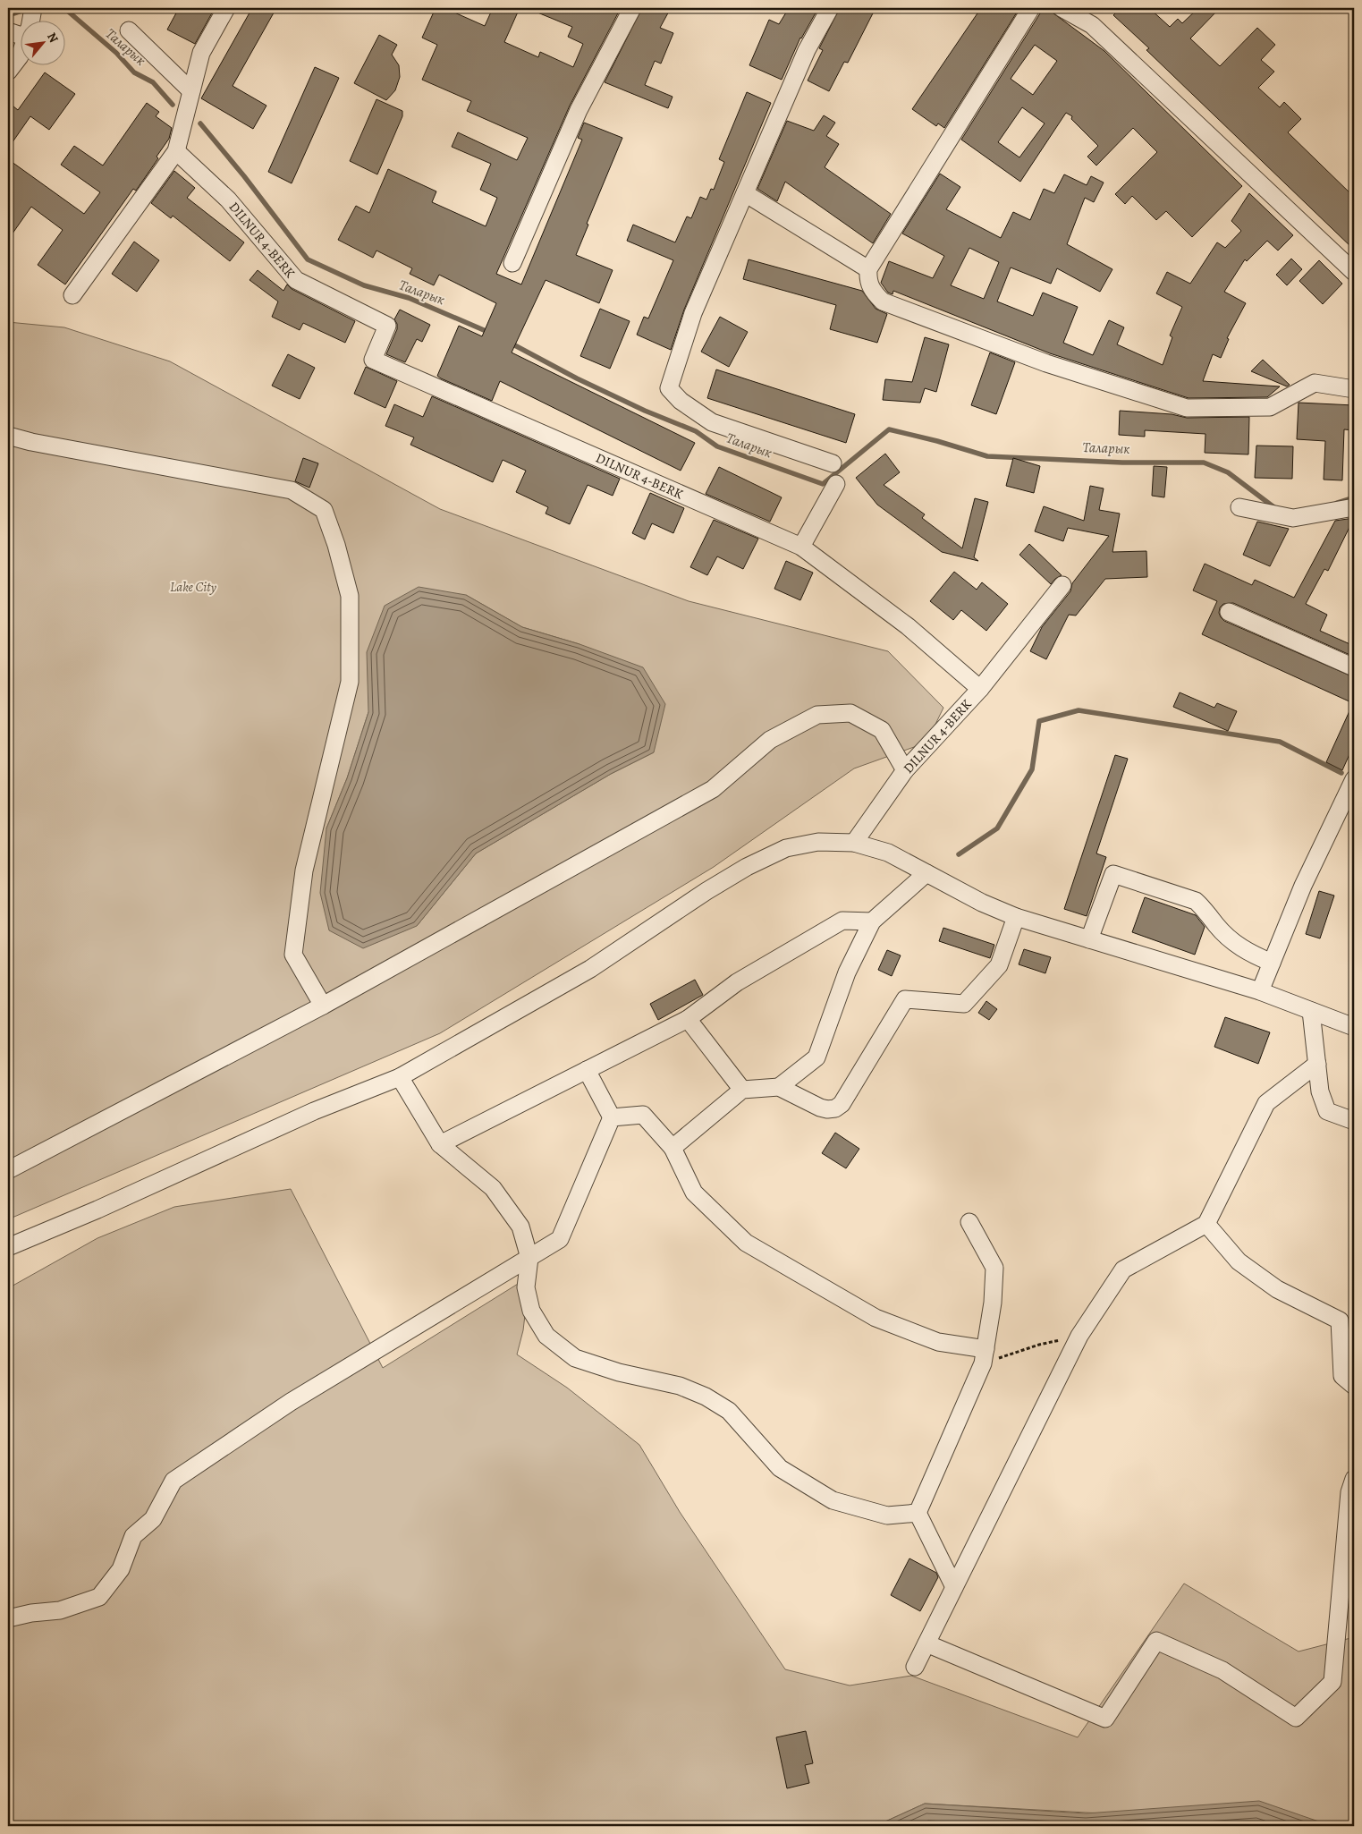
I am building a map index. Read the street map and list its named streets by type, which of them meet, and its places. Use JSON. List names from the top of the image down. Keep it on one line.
{"streets":{"street":["DILNUR 4-BERK"]},"water":["Таларык"],"parks":["Lake City"],"north":"top right"}
